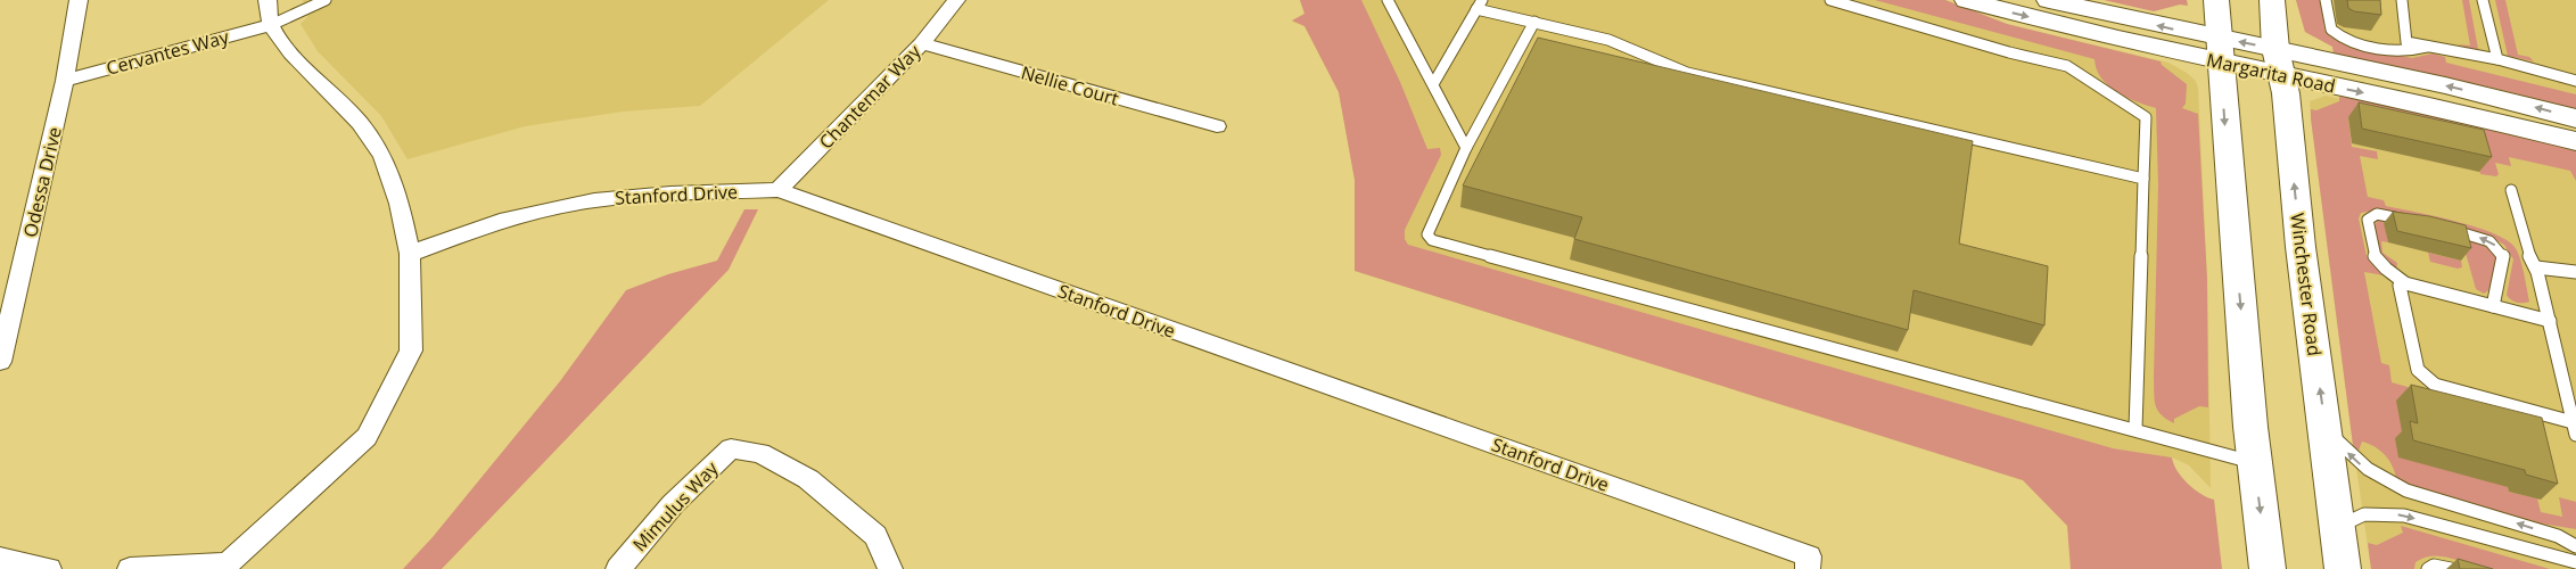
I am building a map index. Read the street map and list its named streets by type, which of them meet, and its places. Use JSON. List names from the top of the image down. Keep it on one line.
{"streets":{"main road":["Margarita Road","Winchester Road"],"street":["Cervantes Way","Nellie Court","Chantemar Way","Odessa Drive","Stanford Drive","Mimulus Way"]},"crossings":[["Cervantes Way","Odessa Drive"],["Margarita Road","Winchester Road"],["Nellie Court","Chantemar Way"],["Chantemar Way","Stanford Drive"]]}
